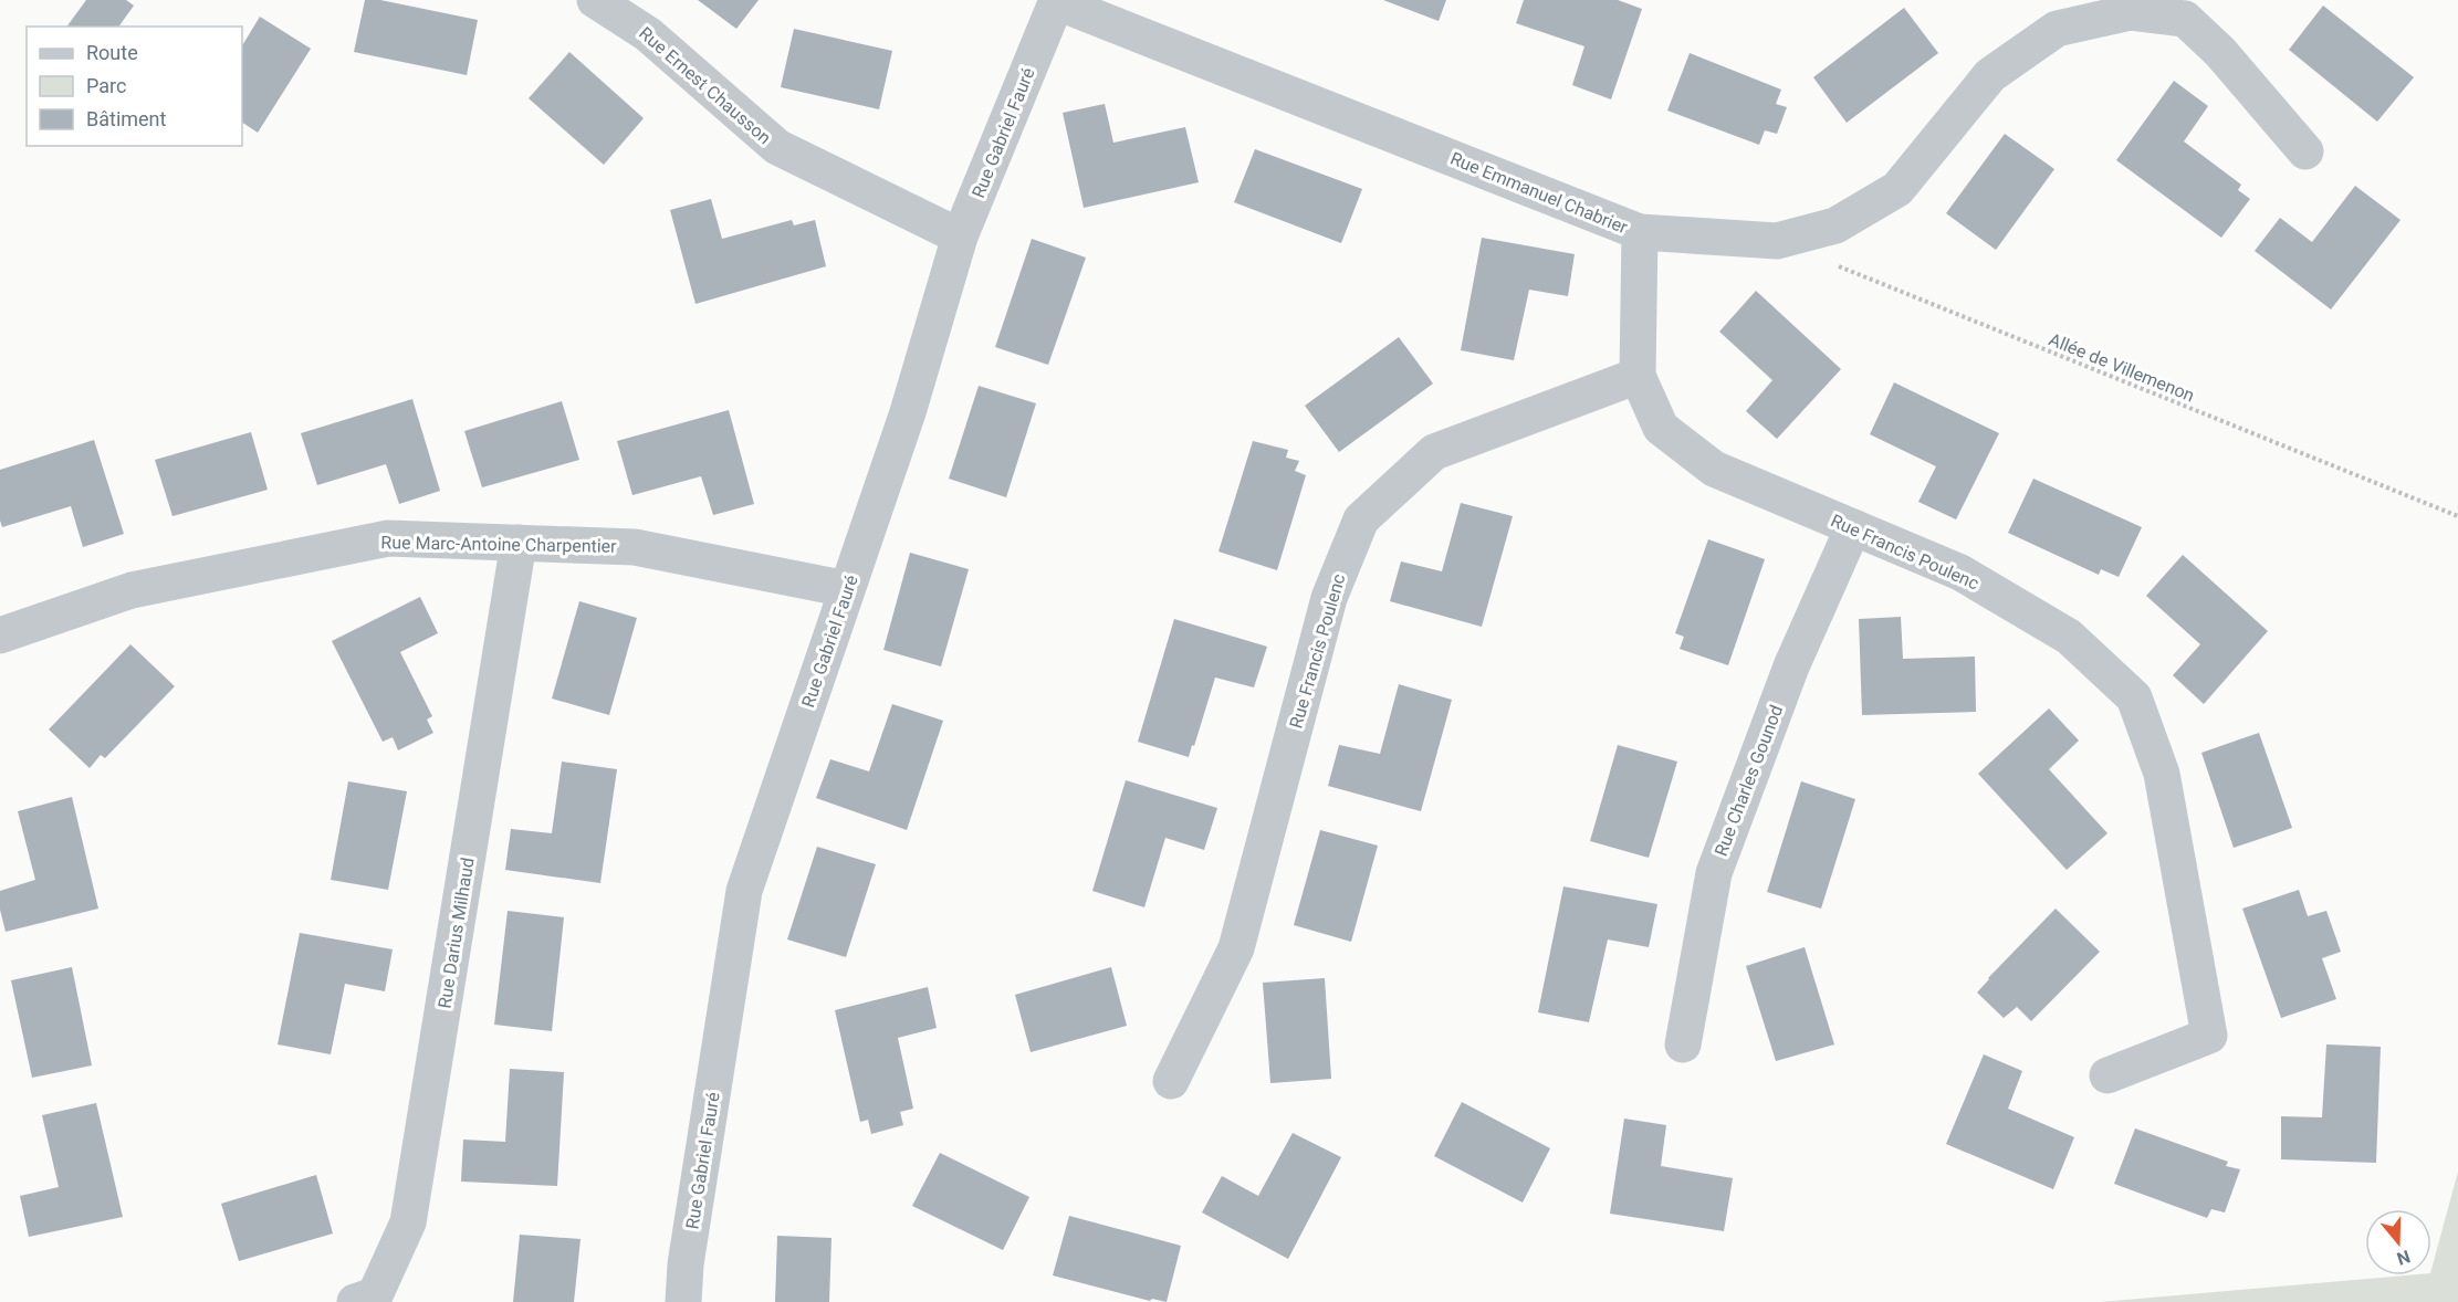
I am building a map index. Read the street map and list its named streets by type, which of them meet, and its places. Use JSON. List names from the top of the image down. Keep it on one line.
{"streets":{"street":["Rue Ernest Chausson","Rue Gabriel Fauré","Rue Emmanuel Chabrier","Rue Marc-Antoine Charpentier","Rue Francis Poulenc","Rue Charles Gounod","Rue Darius Milhaud"],"path":["Allée de Villemenon"]},"crossings":[["Rue Ernest Chausson","Rue Gabriel Fauré"],["Rue Gabriel Fauré","Rue Emmanuel Chabrier"],["Rue Gabriel Fauré","Rue Marc-Antoine Charpentier"],["Rue Emmanuel Chabrier","Rue Francis Poulenc"],["Rue Marc-Antoine Charpentier","Rue Darius Milhaud"],["Rue Francis Poulenc","Rue Charles Gounod"]],"legend":["Route","Parc","Bâtiment"],"north":"bottom"}
